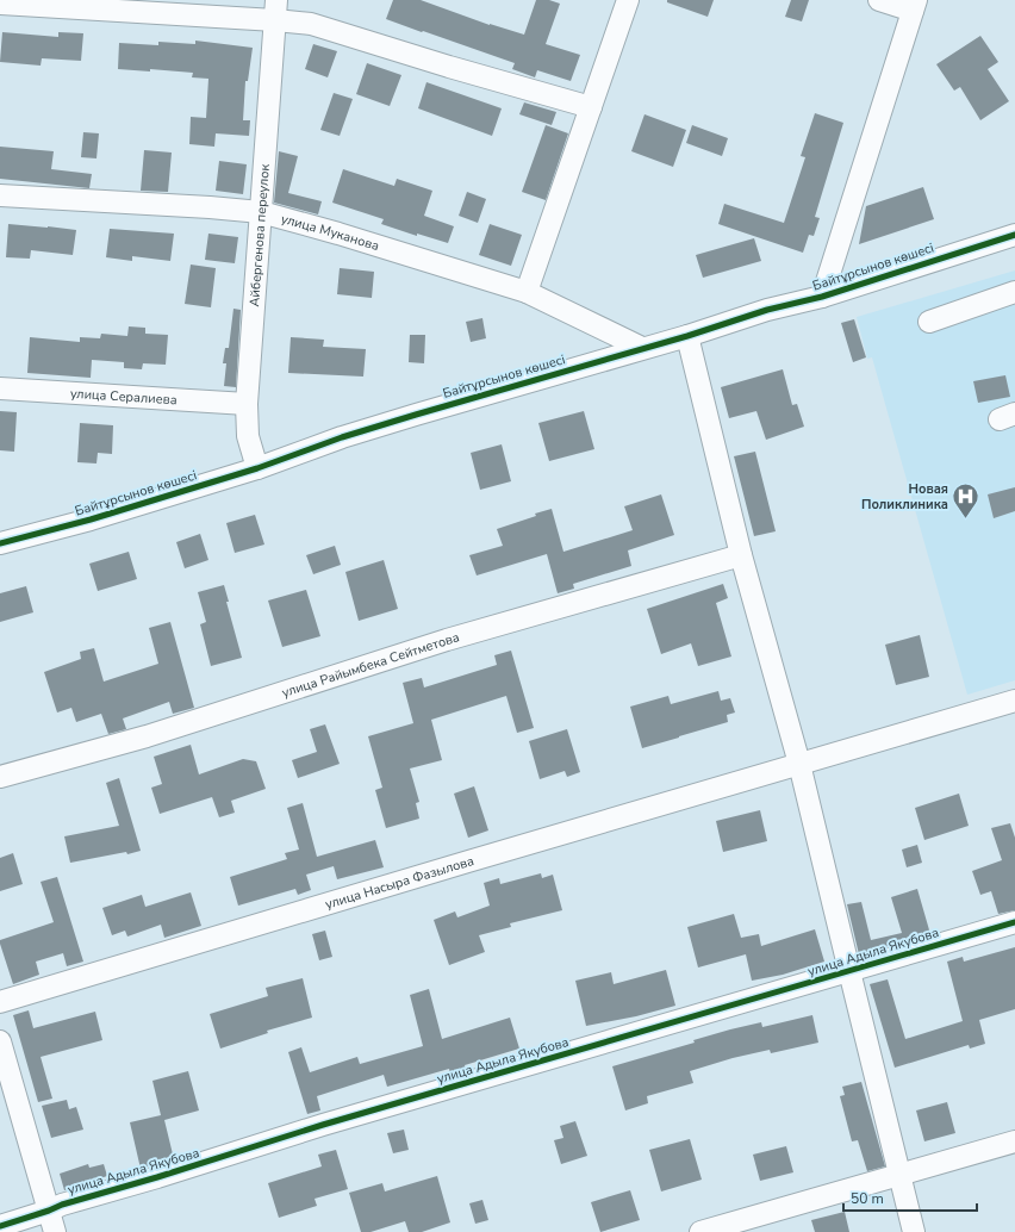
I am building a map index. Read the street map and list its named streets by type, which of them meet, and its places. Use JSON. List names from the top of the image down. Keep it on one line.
{"streets":{"street":["улица Муканова","Айбергенова переулок","Байтұрсынов көшесі","улица Сералиева","улица Райымбека Сейтметова","улица Насыра Фазылова","улица Адыла Якубова"]},"crossings":[["улица Муканова","Айбергенова переулок"],["улица Муканова","Байтұрсынов көшесі"],["Айбергенова переулок","Байтұрсынов көшесі"],["Айбергенова переулок","улица Сералиева"]],"places":{"hospital":["Новая Поликлиника"]},"scale_bar":"50 m"}
